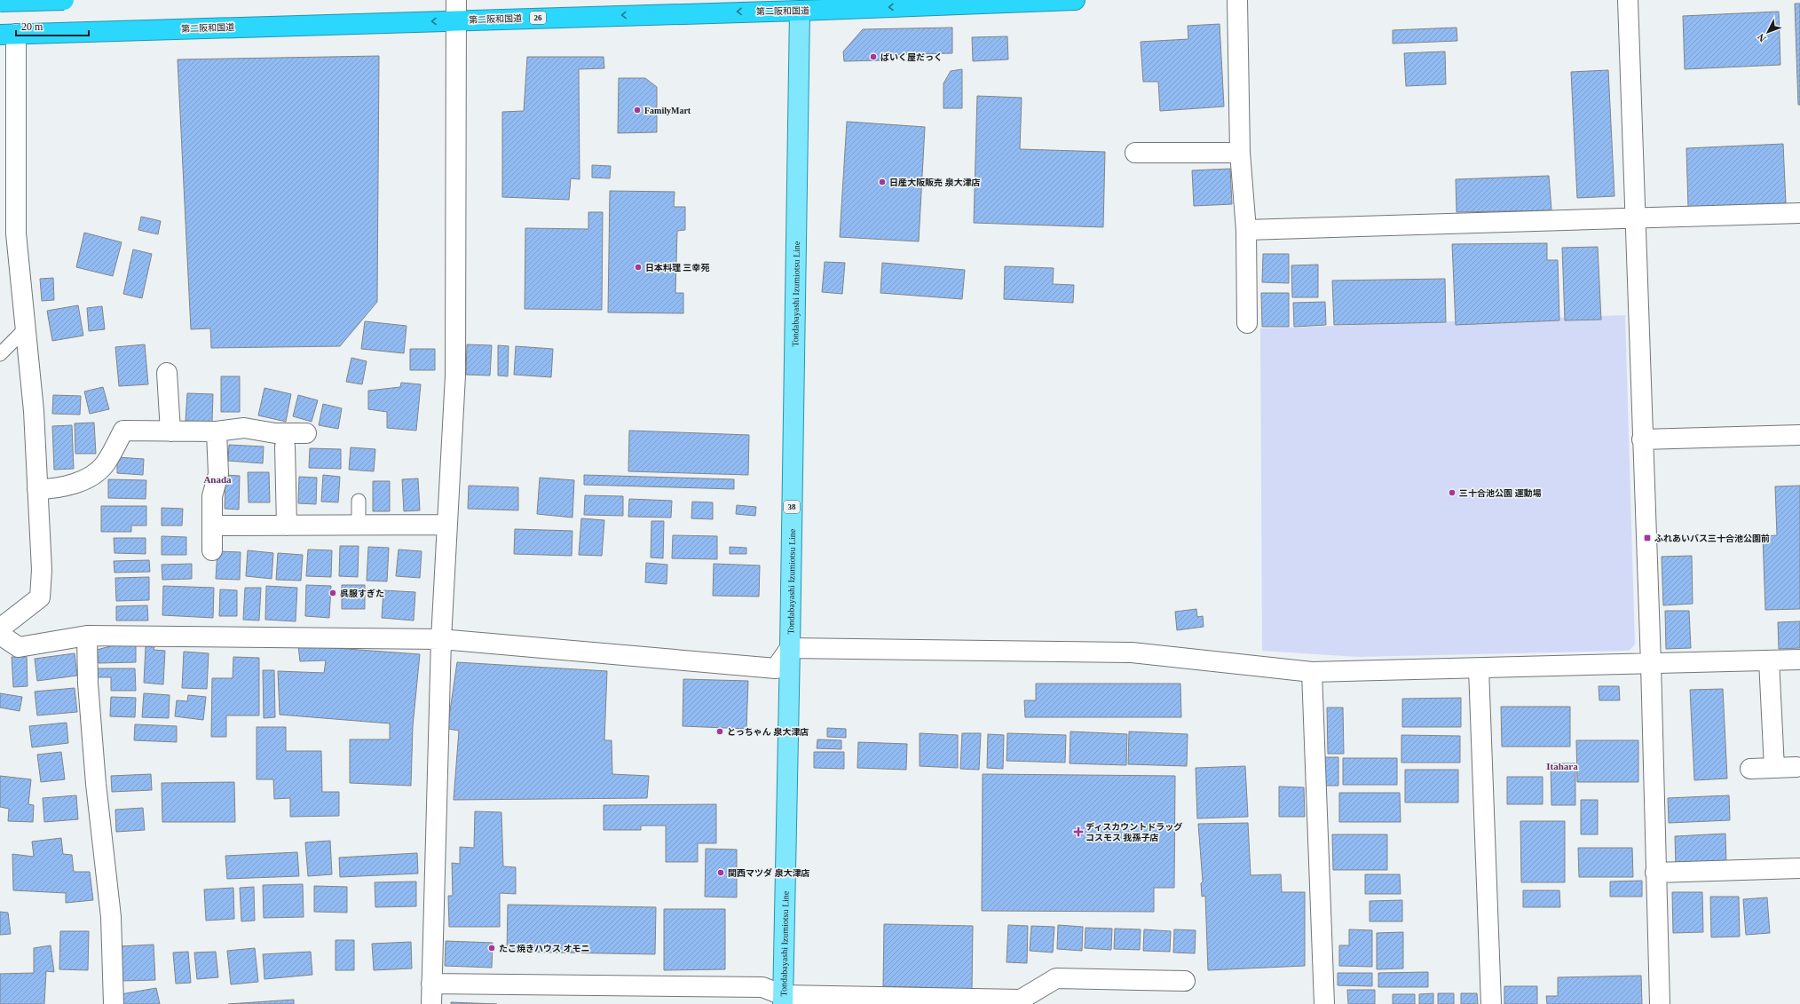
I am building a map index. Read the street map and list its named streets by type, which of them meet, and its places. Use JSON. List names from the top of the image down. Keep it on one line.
{"streets":{"highway":["第二阪和国道","26"],"main road":["Tondabayashi Izumiotsu Line","38"]},"crossings":[["第二阪和国道","Tondabayashi Izumiotsu Line"]],"one_way":["第二阪和国道"],"districts":["Anada","Itahara"],"places":{"other":["ばいく屋だっく","FamilyMart","日産大阪販売 泉大津店","日本料理 三幸苑","三十合池公園 運動場","呉服すぎた","とっちゃん 泉大津店","関西マツダ 泉大津店","たこ焼きハウス オモニ"],"transit":["ふれあいバス三十合池公園前"],"health":["ディスカウントドラッグ コスモス 我孫子店"]},"scale_bar":"20 m","north":"bottom left"}
